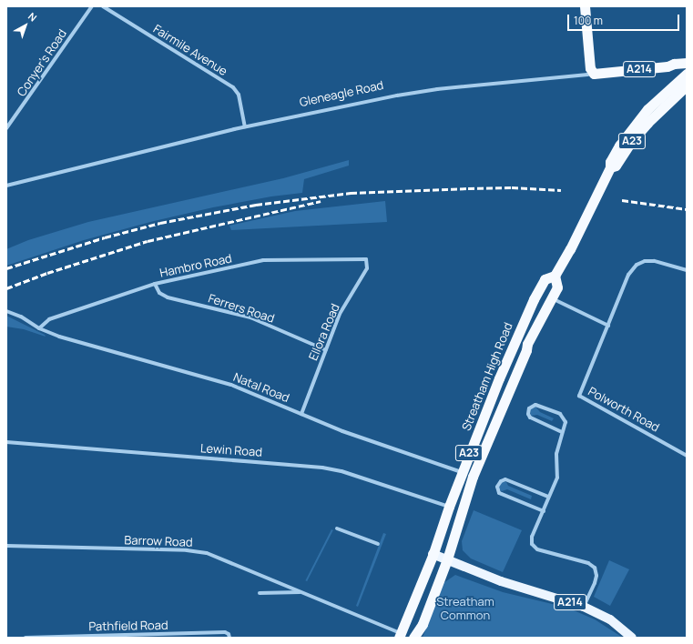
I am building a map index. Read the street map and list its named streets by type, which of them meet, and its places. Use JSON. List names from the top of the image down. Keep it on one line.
{"streets":{"highway":["A214","Gleneagle Road","A23","Streatham High Road"],"street":["Fairmile Avenue","Conyer's Road","Hambro Road","Ferrers Road","Ellora Road","Natal Road","Polworth Road","Lewin Road","Barrow Road","Pathfield Road"]},"crossings":[["Fairmile Avenue","Gleneagle Road"],["A214","Gleneagle Road"],["A214","Streatham High Road"],["Hambro Road","Ferrers Road"],["Hambro Road","Ellora Road"],["Hambro Road","Natal Road"],["Ferrers Road","Ellora Road"],["Ellora Road","Natal Road"],["Streatham High Road","Natal Road"],["Streatham High Road","Lewin Road"],["Streatham High Road","Barrow Road"]],"parks":["Streatham Common"],"scale_bar":"100 m","north":"top right"}
